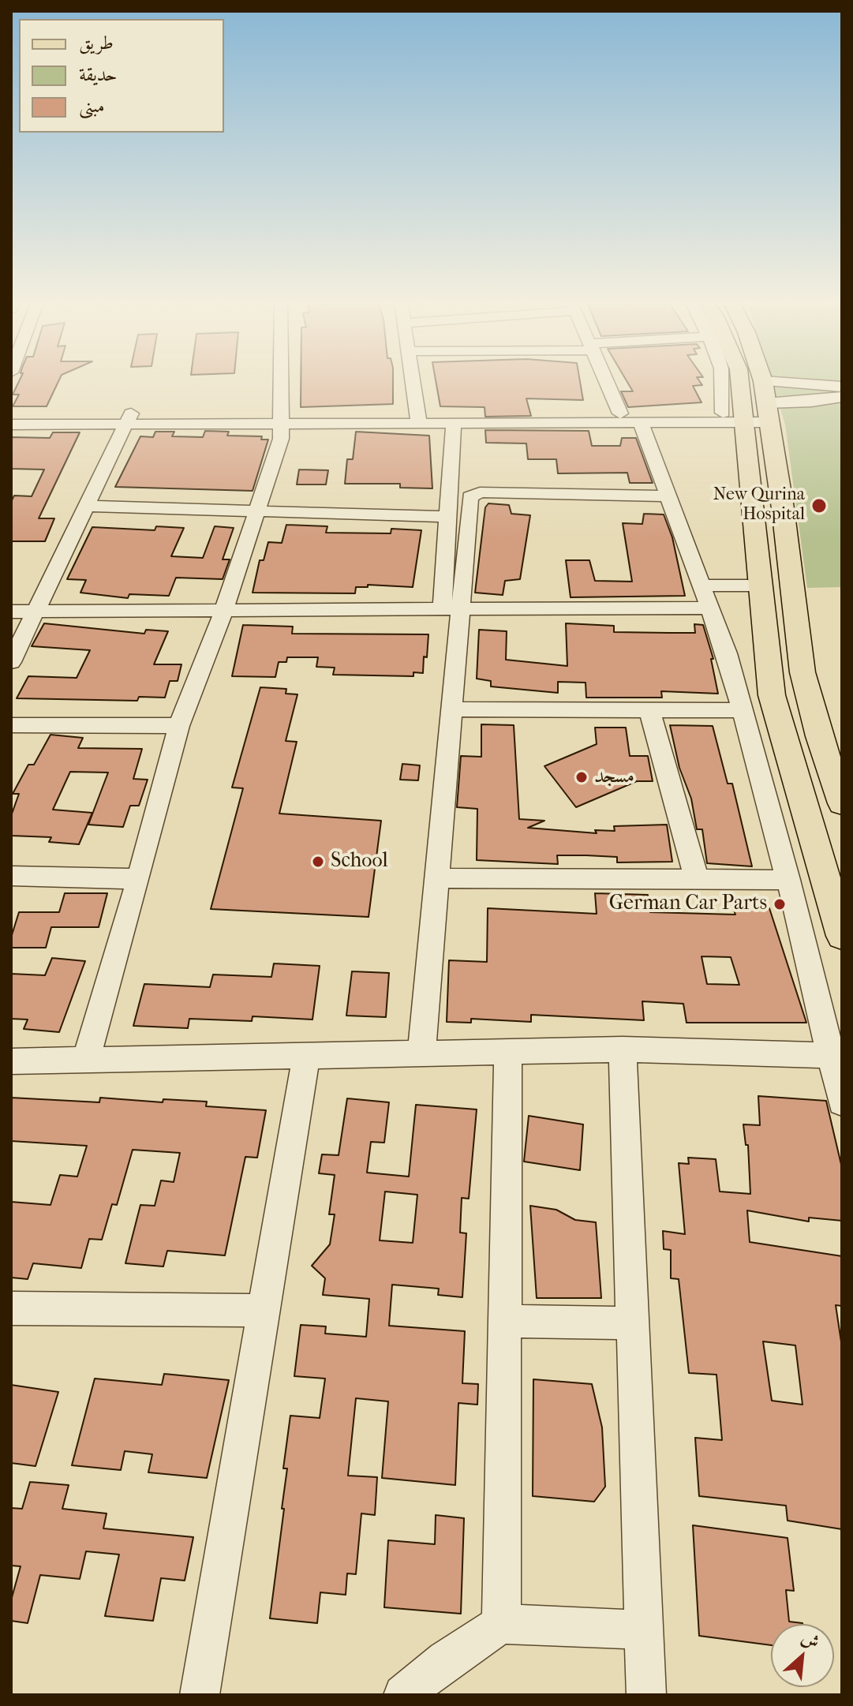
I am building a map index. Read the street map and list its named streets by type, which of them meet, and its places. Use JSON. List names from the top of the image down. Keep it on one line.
{"places":["New Qurina Hospital","مسجد","School","German Car Parts"],"legend":["طريق","حديقة","مبنى"],"north":"top right"}
